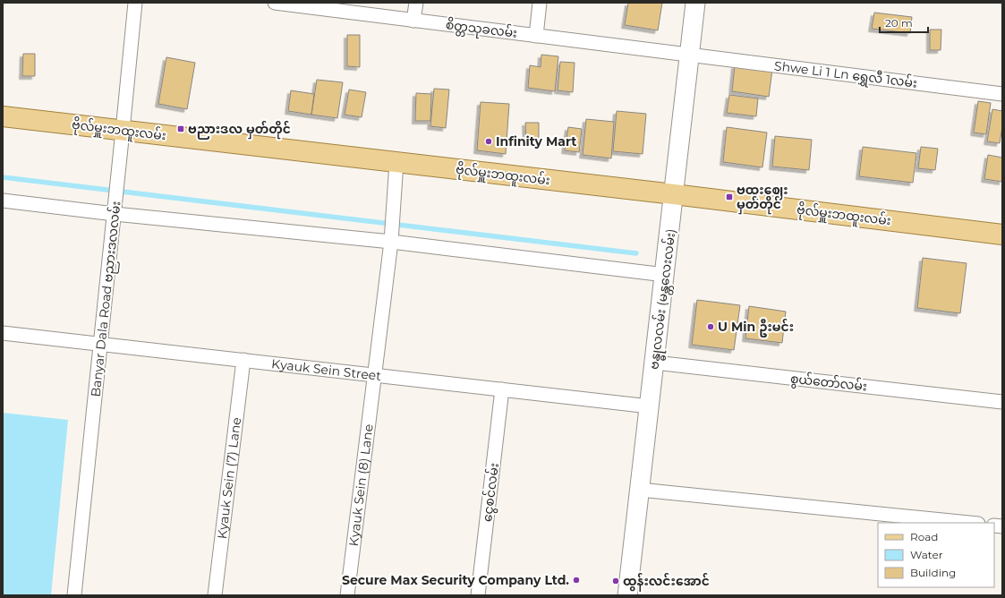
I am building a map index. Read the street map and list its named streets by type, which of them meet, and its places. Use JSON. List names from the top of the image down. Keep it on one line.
{"streets":{"main road":["ဗိုလ်မှူးဘထူးလမ်း"],"street":["စိတ္တသုခလမ်း","Shwe Li 1 Ln ရွှေလီ 1လမ်း","Banyar Dala Road ဗညားဒလလမ်း","ဗန္ဓုလလမ်း (မန္တလေးလမ်း)","Kyauk Sein Street","စွယ်တော်လမ်း","Kyauk Sein (7) Lane","Kyauk Sein (8) Lane","ငွေစင်လမ်း"]},"crossings":[["စိတ္တသုခလမ်း","Shwe Li 1 Ln ရွှေလီ 1လမ်း"],["စိတ္တသုခလမ်း","ဗန္ဓုလလမ်း (မန္တလေးလမ်း)"],["Shwe Li 1 Ln ရွှေလီ 1လမ်း","ဗန္ဓုလလမ်း (မန္တလေးလမ်း)"],["ဗိုလ်မှူးဘထူးလမ်း","Banyar Dala Road ဗညားဒလလမ်း"],["ဗိုလ်မှူးဘထူးလမ်း","ဗန္ဓုလလမ်း (မန္တလေးလမ်း)"],["ဗိုလ်မှူးဘထူးလမ်း","Kyauk Sein (8) Lane"],["Banyar Dala Road ဗညားဒလလမ်း","Kyauk Sein Street"],["ဗန္ဓုလလမ်း (မန္တလေးလမ်း)","Kyauk Sein Street"],["ဗန္ဓုလလမ်း (မန္တလေးလမ်း)","စွယ်တော်လမ်း"],["Kyauk Sein Street","Kyauk Sein (7) Lane"],["Kyauk Sein Street","Kyauk Sein (8) Lane"],["Kyauk Sein Street","ငွေစင်လမ်း"]],"places":{"transit":["ဗညားဒလ မှတ်တိုင်","ဗထူးဈေး မှတ်တိုင်"],"other":["Infinity Mart","U Min ဦးမင်း","Secure Max Security Company Ltd.","ထွန်းလင်းအောင်"]},"legend":["Road","Water","Building"],"scale_bar":"20 m"}
